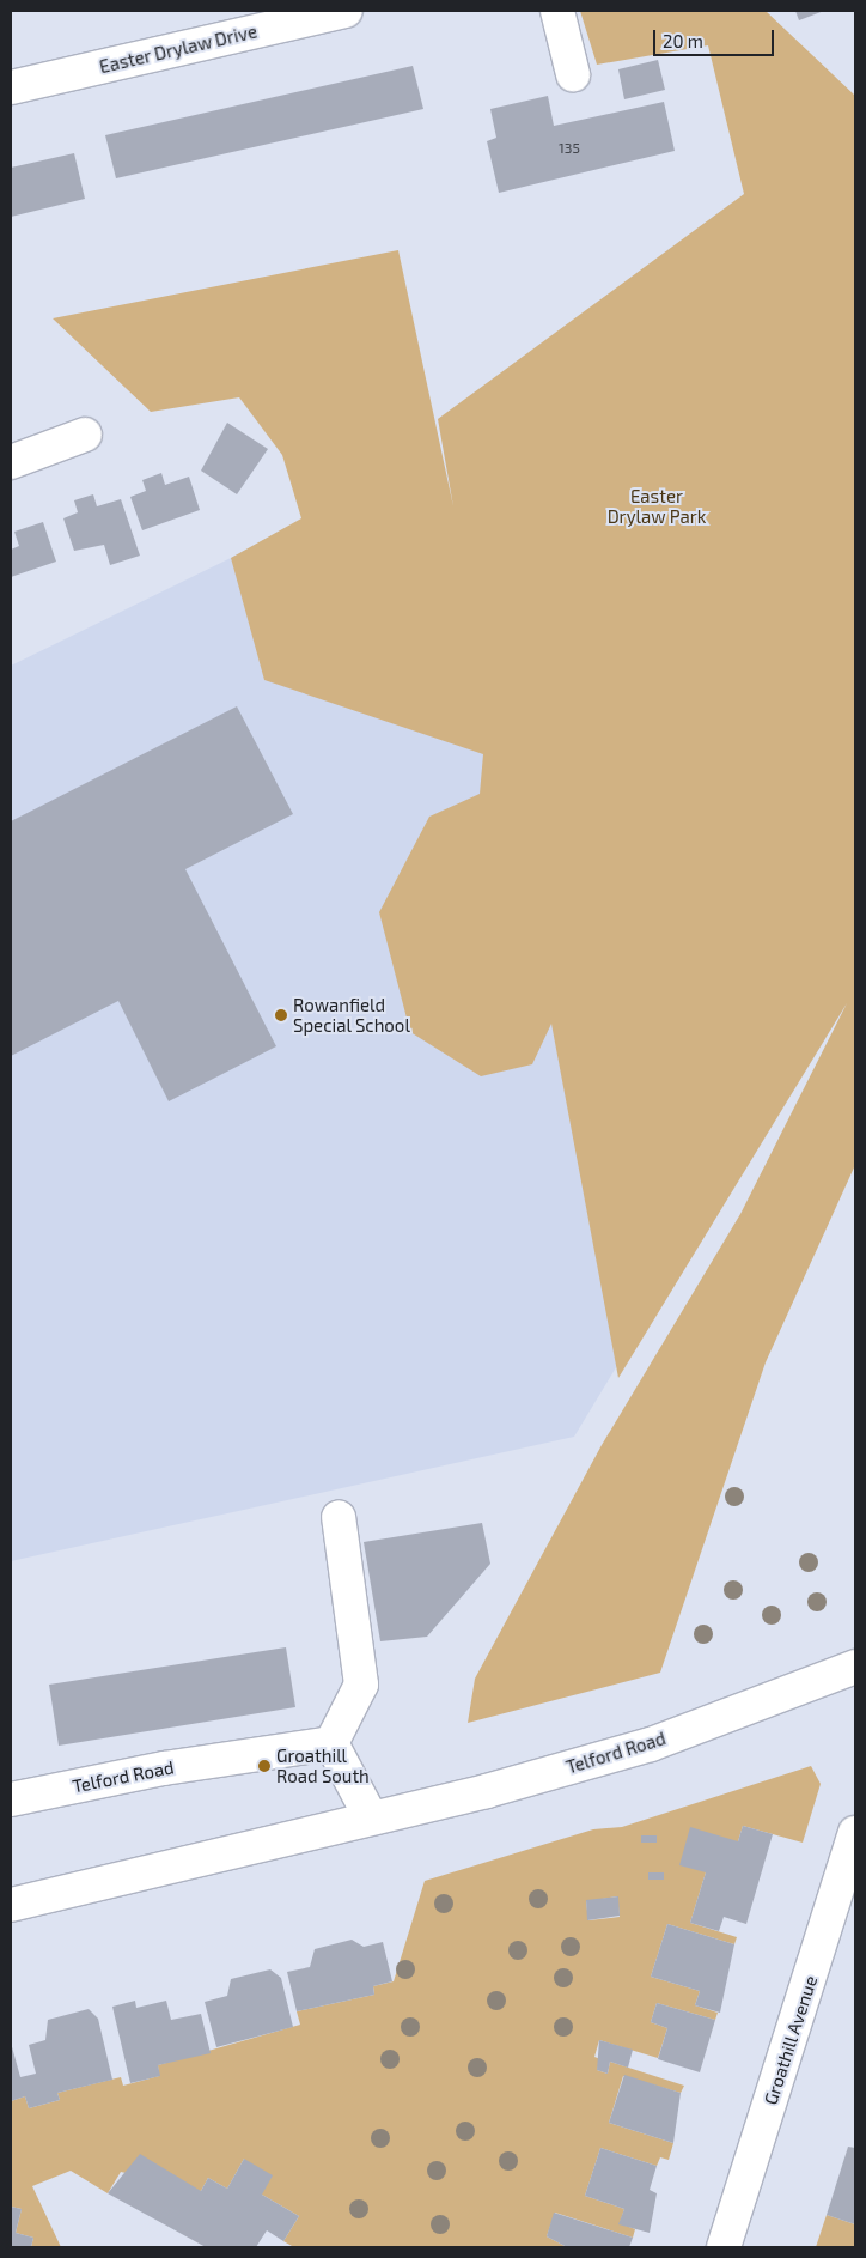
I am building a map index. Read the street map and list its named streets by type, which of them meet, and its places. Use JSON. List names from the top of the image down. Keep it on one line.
{"streets":{"street":["Easter Drylaw Drive","Telford Road","Groathill Avenue"]},"parks":["Easter Drylaw Park"],"places":["Rowanfield Special School","Groathill Road South"],"house_numbers":["135"],"scale_bar":"20 m"}
